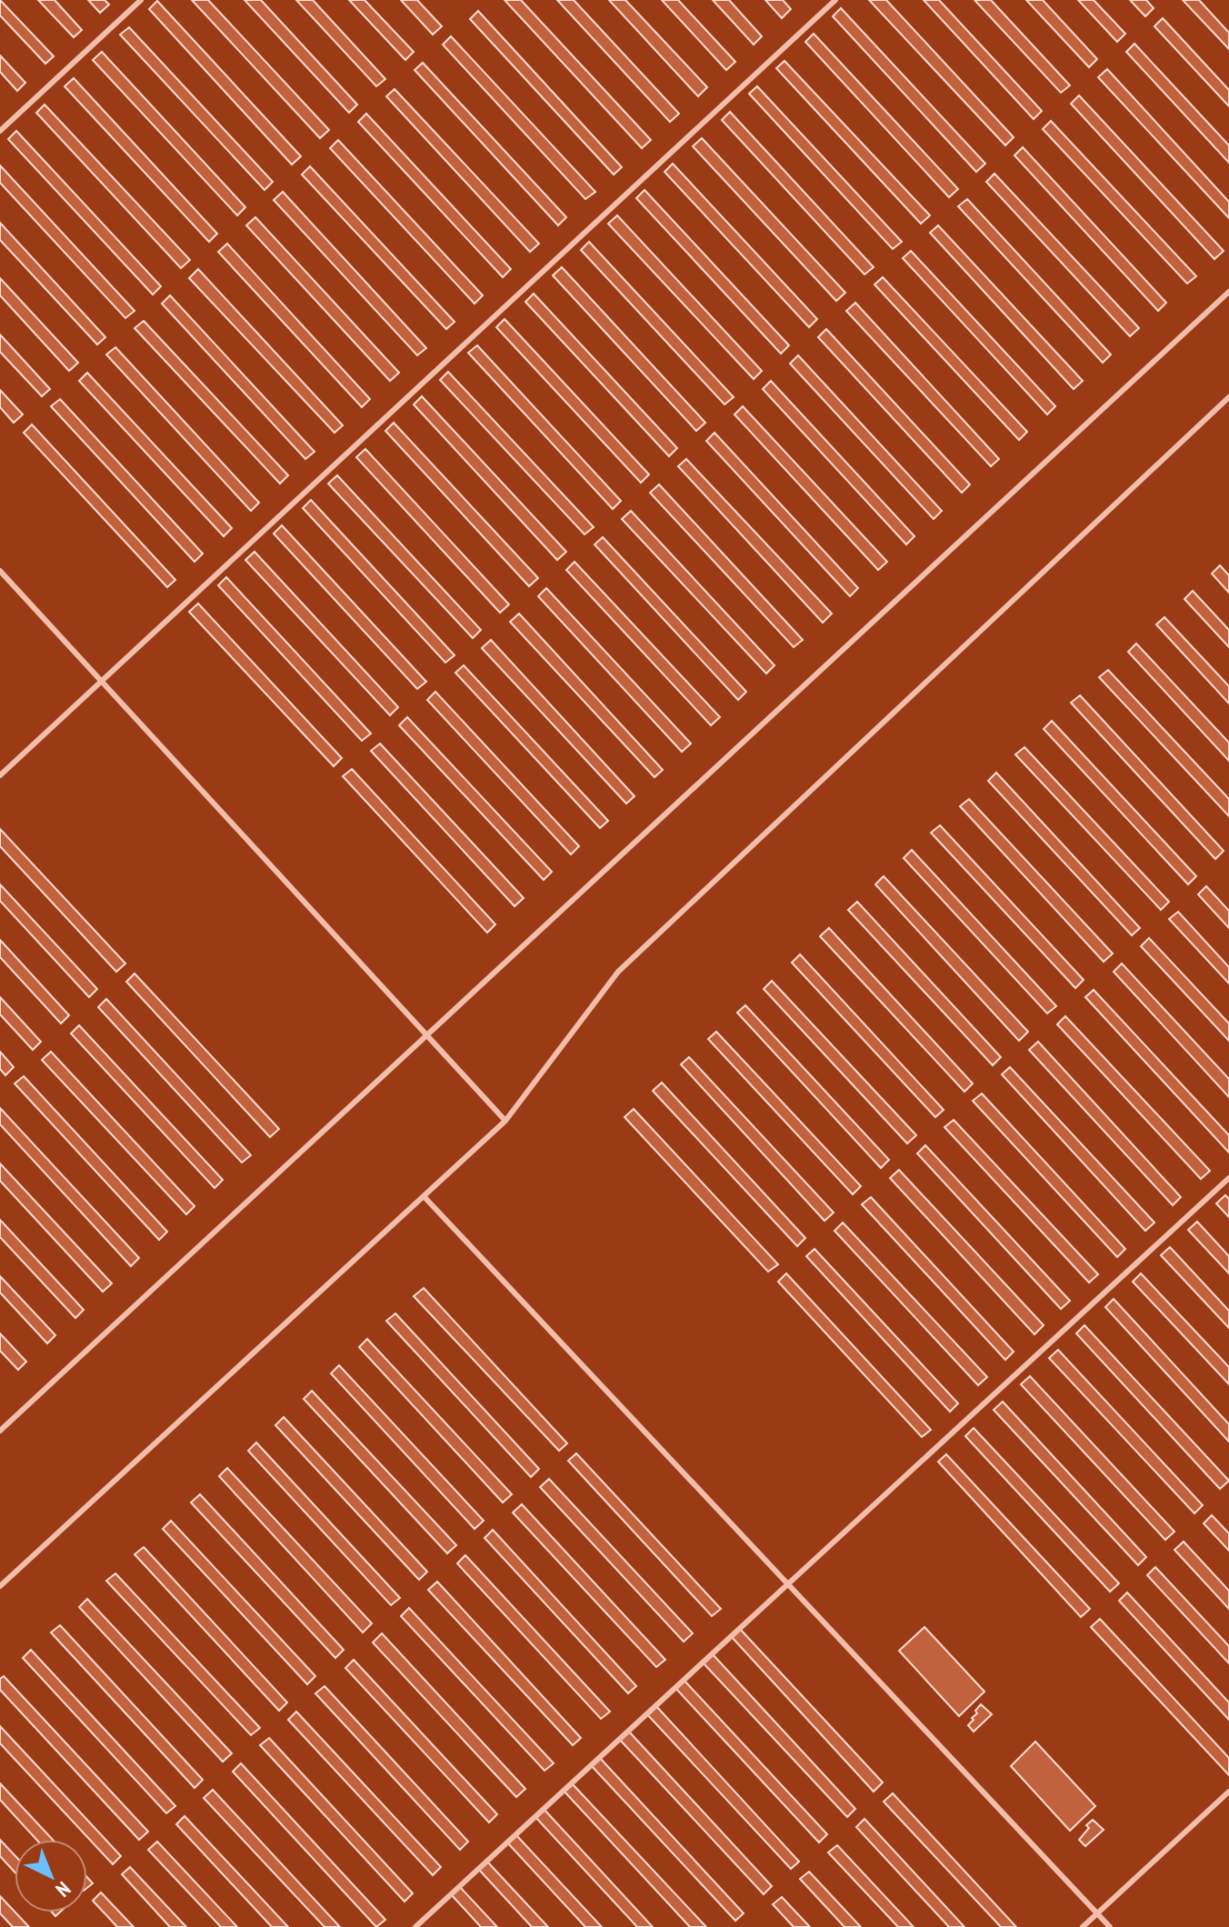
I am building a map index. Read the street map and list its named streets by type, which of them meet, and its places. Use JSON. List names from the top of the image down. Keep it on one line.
{"north":"bottom right"}
